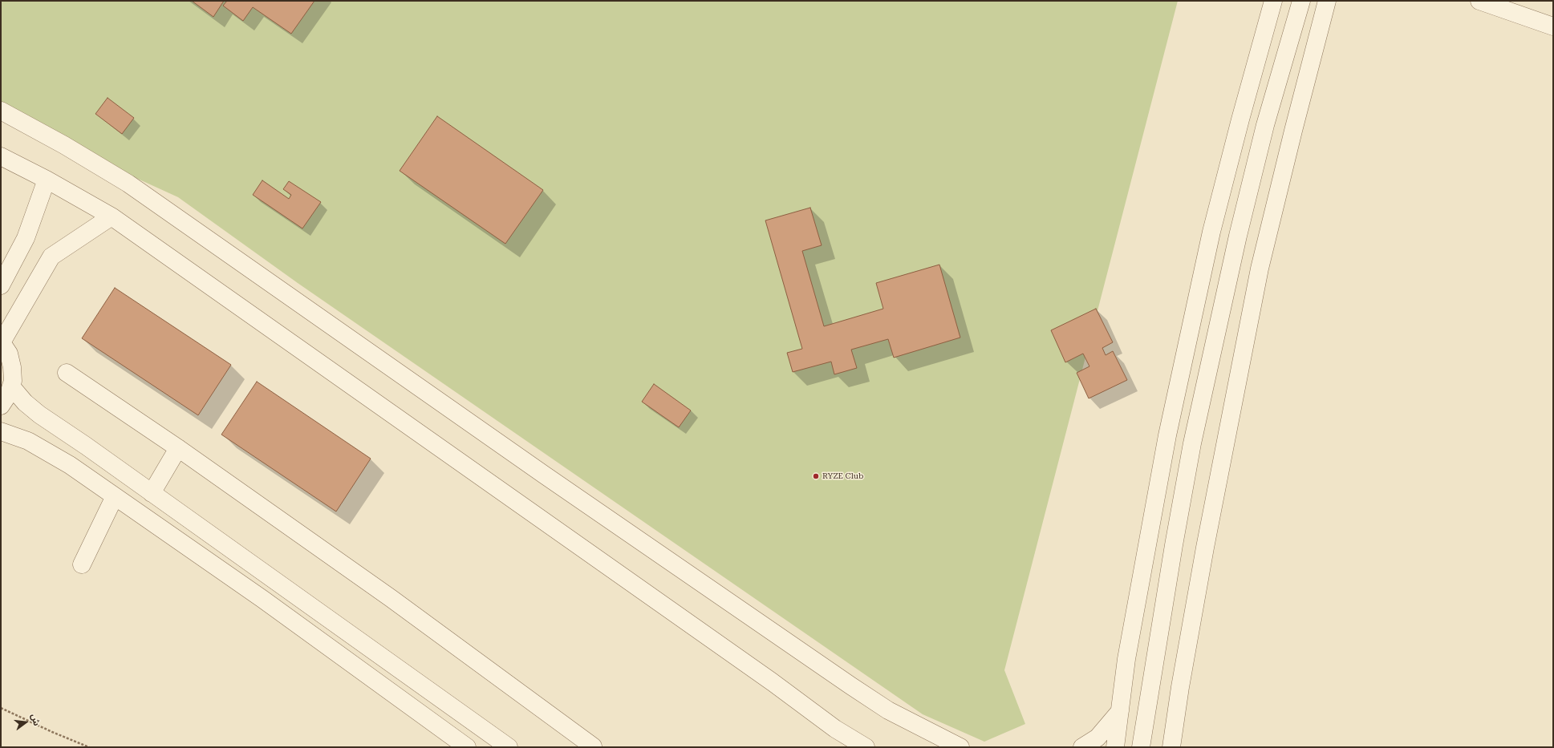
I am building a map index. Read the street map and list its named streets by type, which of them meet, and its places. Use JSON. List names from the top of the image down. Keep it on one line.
{"places":["RYZE Club"],"north":"right"}
